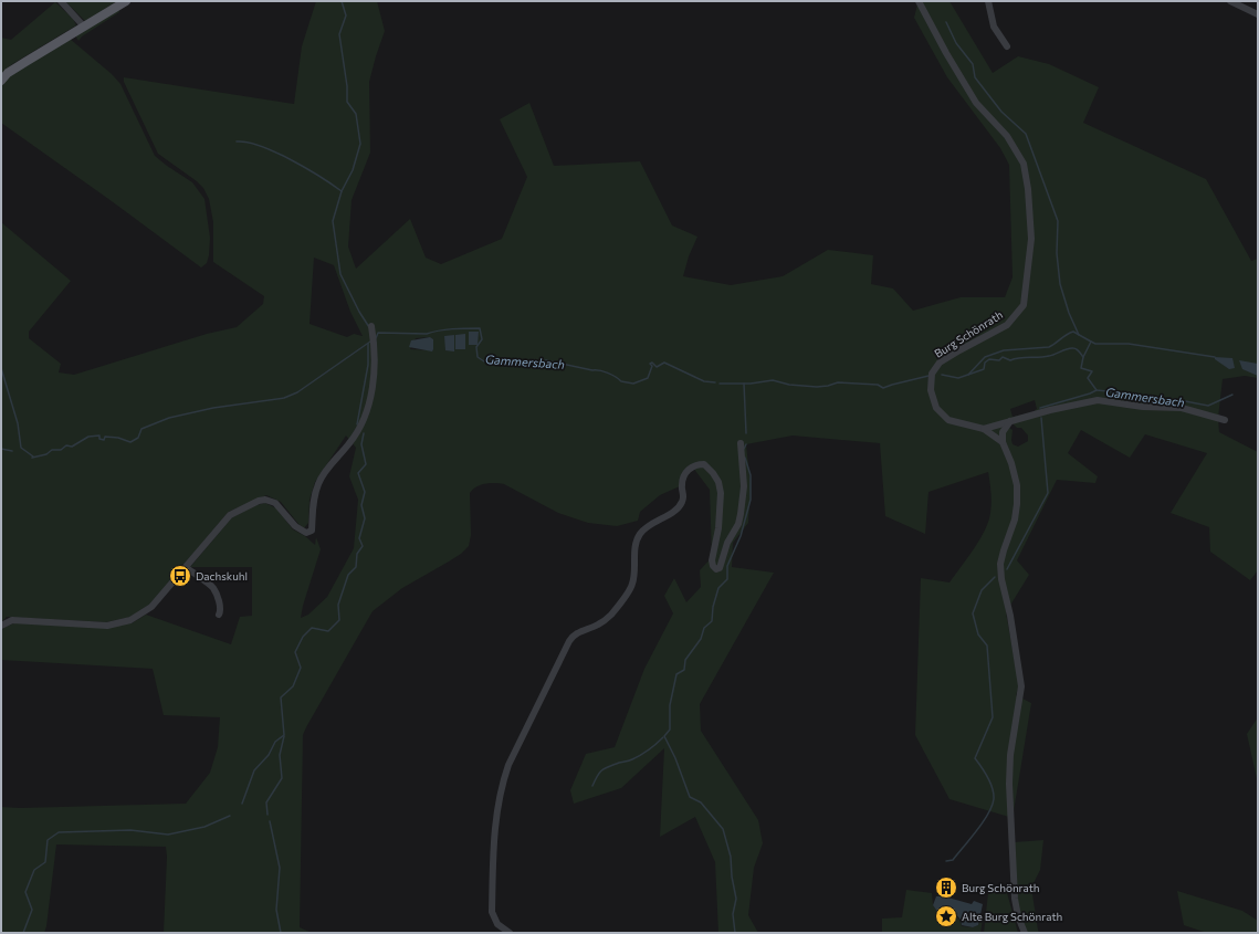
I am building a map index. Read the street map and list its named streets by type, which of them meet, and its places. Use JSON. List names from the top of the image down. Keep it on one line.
{"streets":{"street":["Burg Schönrath"]},"water":["Gammersbach"],"places":{"bus stop":["Dachskuhl"],"building":["Burg Schönrath"],"place":["Alte Burg Schönrath"]}}
